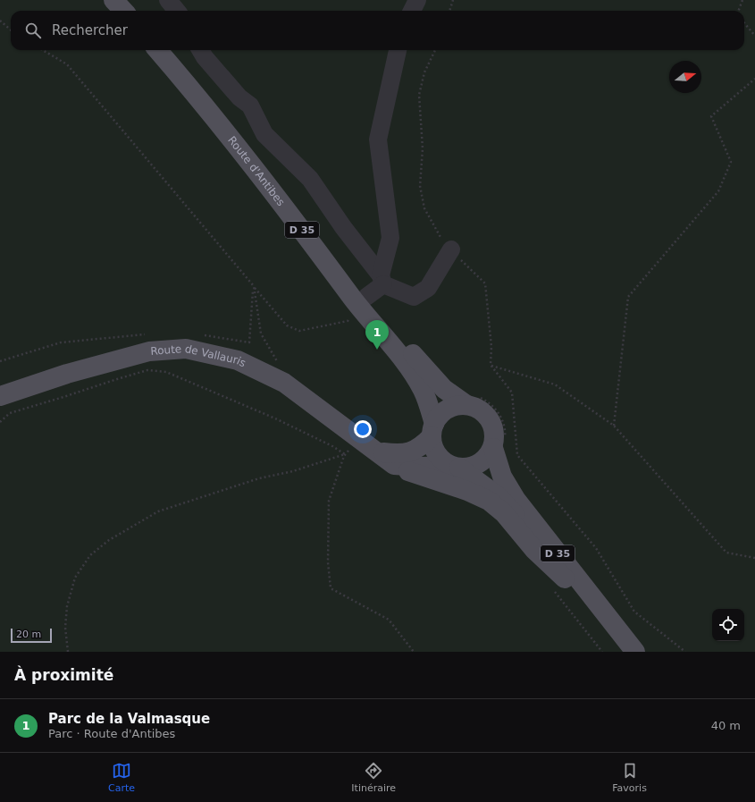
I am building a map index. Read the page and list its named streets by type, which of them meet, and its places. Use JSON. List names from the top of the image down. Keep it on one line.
{"streets":{"main road":["Route d'Antibes","D 35","Route de Vallauris"]},"crossings":[["Route d'Antibes","D 35"],["Route d'Antibes","Route de Vallauris"],["D 35","Route de Vallauris"]],"scale_bar":"20 m","north":"right","page":{"search":"Rechercher","pins":"1","scale":"20 m","heading":"À proximité","list":[{"mark":"1","name":"Parc de la Valmasque","note":"Parc · Route d'Antibes","value":"40 m"}],"nav":["Carte","Itinéraire","Favoris"]}}
